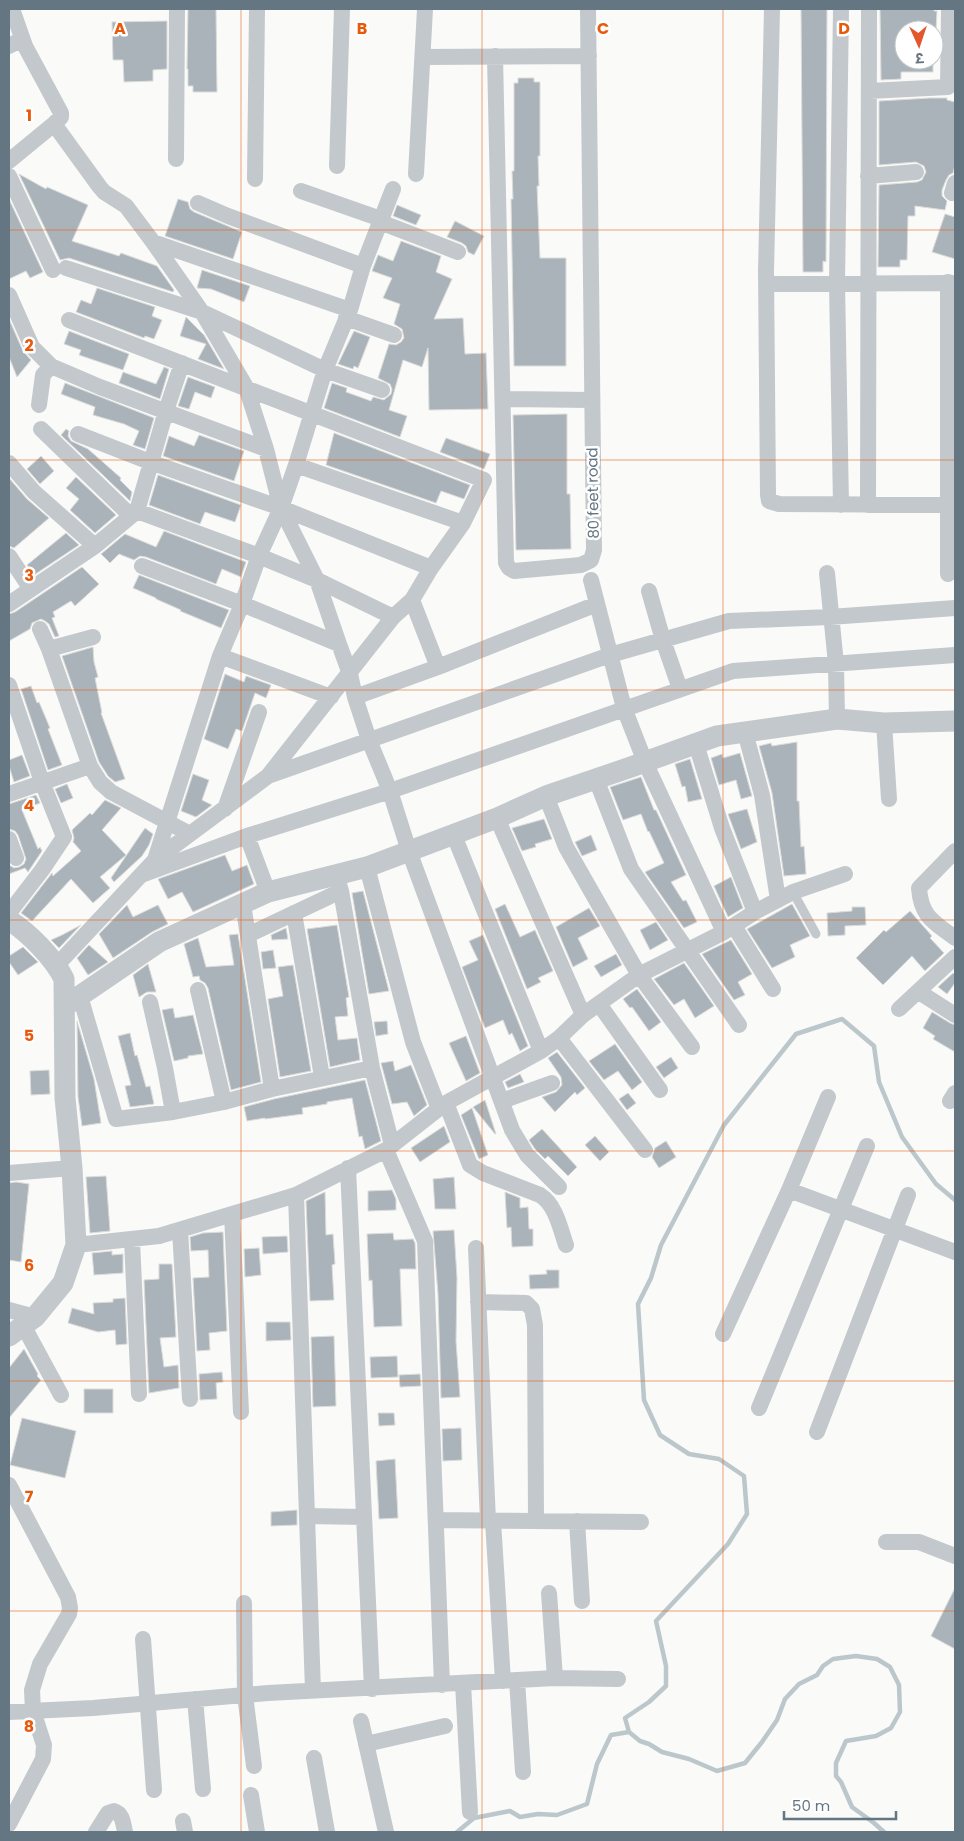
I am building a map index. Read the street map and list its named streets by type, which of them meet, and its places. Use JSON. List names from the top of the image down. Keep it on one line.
{"streets":{"street":["80 feet road"]},"scale_bar":"50 m","north":"bottom","grid":{"columns":["A","B","C","D"],"rows":["1","2","3","4","5","6","7","8"]}}
